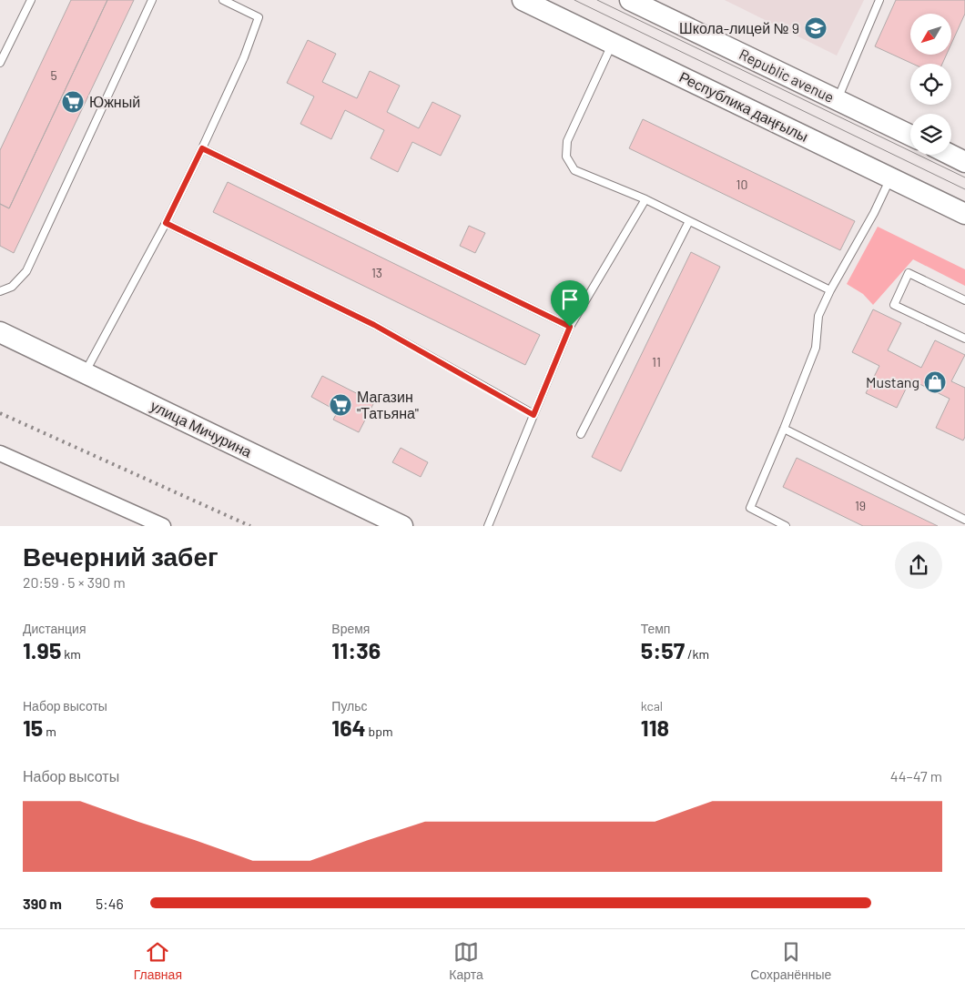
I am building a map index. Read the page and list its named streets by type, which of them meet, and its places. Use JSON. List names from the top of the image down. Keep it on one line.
{"streets":{"main road":["Republic avenue","Республика даңғылы","улица Мичурина"]},"places":{"school or university":["Школа-лицей № 9"],"supermarket":["Южный","Магазин \"Татьяна\""],"shop":["Mustang"]},"house_numbers":["5","10","13","11","19"],"north":"bottom left","page":{"heading":["Вечерний забег","20:59 · 5 × 390 m"],"stats":[["Дистанция","1.95 km"],["Время","11:36"],["Темп","5:57 /km"],["Набор высоты","15 m"],["Пульс","164 bpm"],["kcal","118"]],"chart":["Набор высоты","44–47 m"],"list":[{"name":"390 m","note":"5:46"}],"tabs":["Главная","Карта","Сохранённые"]}}
